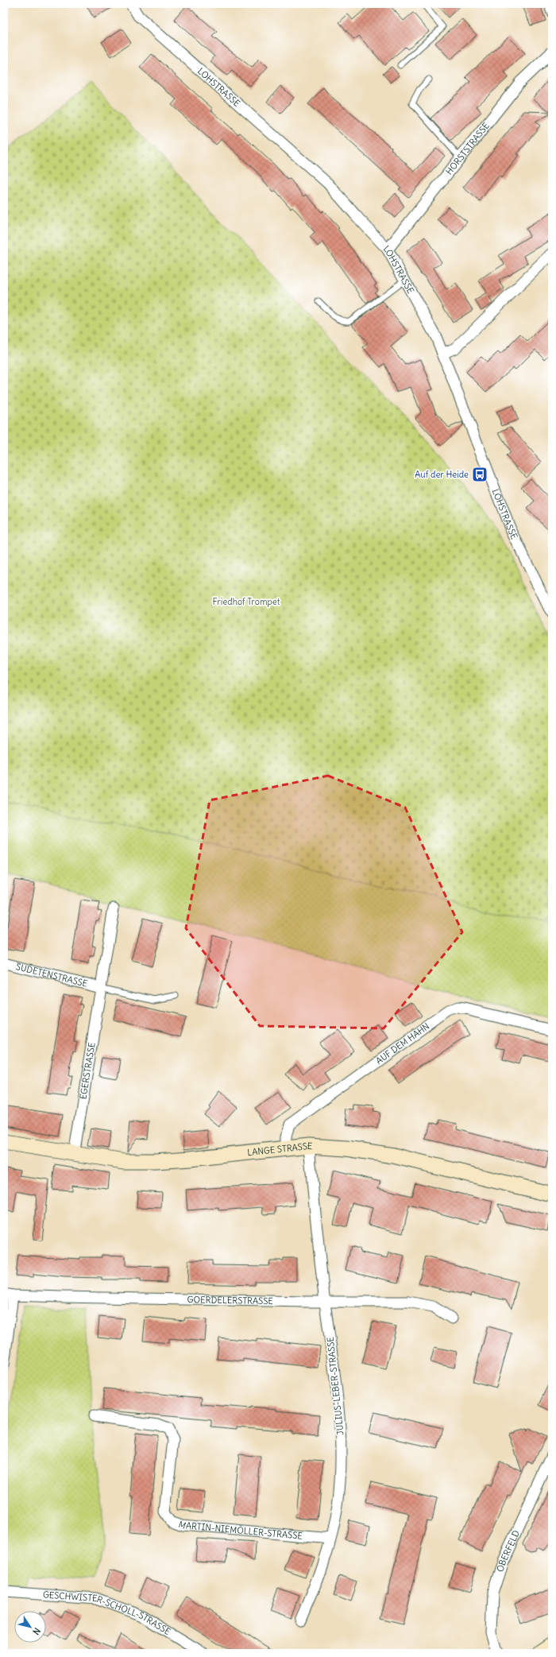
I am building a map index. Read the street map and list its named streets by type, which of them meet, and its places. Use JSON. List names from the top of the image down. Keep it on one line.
{"streets":{"street":["LOHSTRASSE","HORSTSTRASSE","SUDETENSTRASSE","AUF DEM HAHN","EGERSTRASSE","LANGE STRASSE","GOERDELERSTRASSE","JULIUS-LEBER-STRASSE","MARTIN-NIEMÖLLER-STRASSE","OBERFELD","GESCHWISTER-SCHOLL-STRASSE"]},"crossings":[["LOHSTRASSE","HORSTSTRASSE"],["SUDETENSTRASSE","EGERSTRASSE"],["AUF DEM HAHN","LANGE STRASSE"],["EGERSTRASSE","LANGE STRASSE"],["LANGE STRASSE","JULIUS-LEBER-STRASSE"],["GOERDELERSTRASSE","JULIUS-LEBER-STRASSE"],["JULIUS-LEBER-STRASSE","MARTIN-NIEMÖLLER-STRASSE"]],"parks":["Friedhof Trompet"],"places":{"bus stop":["Auf der Heide"]},"north":"bottom right"}
